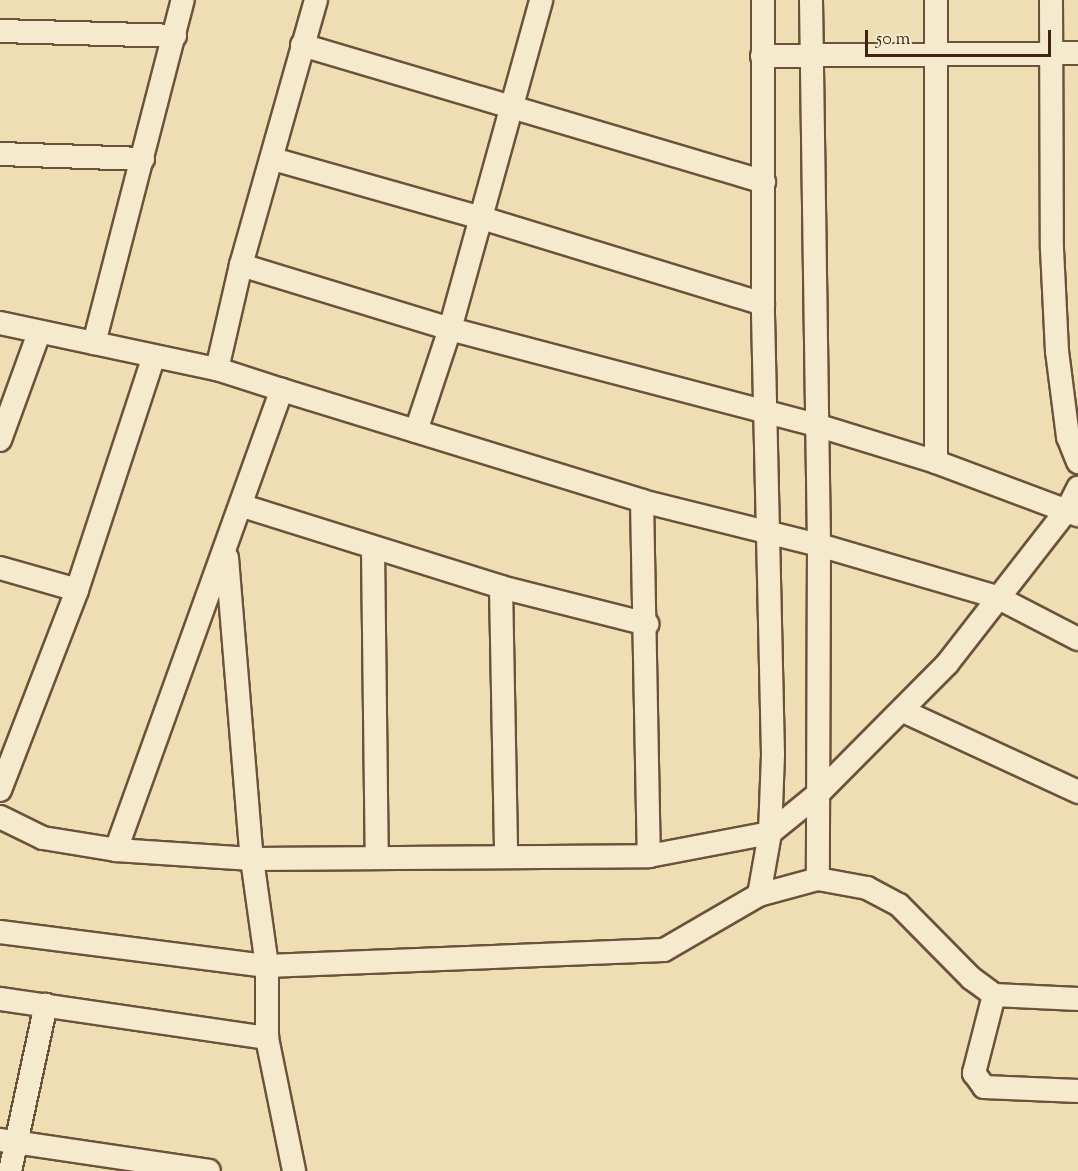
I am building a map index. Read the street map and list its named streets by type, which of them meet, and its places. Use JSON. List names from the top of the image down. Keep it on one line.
{"scale_bar":"50 m"}
